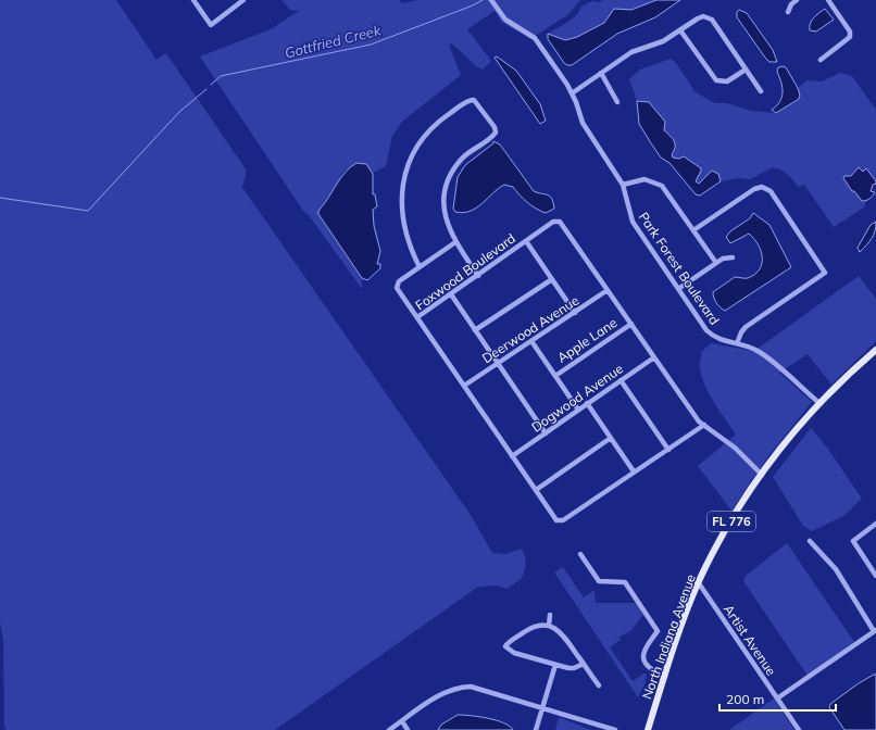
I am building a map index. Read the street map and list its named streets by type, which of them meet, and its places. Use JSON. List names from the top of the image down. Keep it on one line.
{"streets":{"main road":["FL 776","North Indiana Avenue"],"street":["Park Forest Boulevard","Foxwood Boulevard","Deerwood Avenue","Apple Lane","Dogwood Avenue","Artist Avenue"]},"crossings":[["Park Forest Boulevard","North Indiana Avenue"],["Foxwood Boulevard","Deerwood Avenue"],["Foxwood Boulevard","Apple Lane"],["Foxwood Boulevard","Dogwood Avenue"],["Foxwood Boulevard","North Indiana Avenue"],["North Indiana Avenue","Artist Avenue"]],"water":["Gottfried Creek"],"scale_bar":"200 m"}
